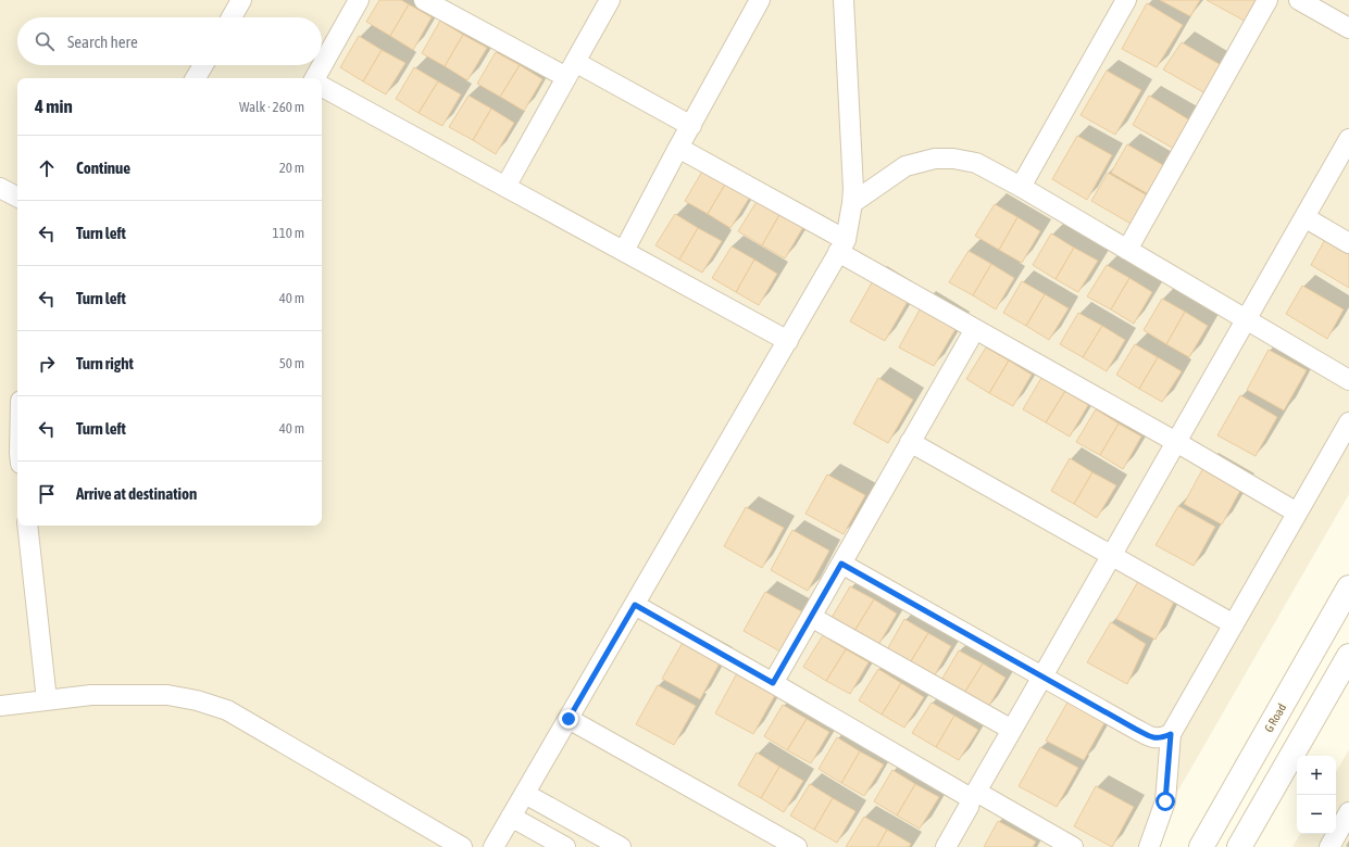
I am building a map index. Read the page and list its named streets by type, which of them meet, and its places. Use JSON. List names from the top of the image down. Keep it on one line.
{"streets":{"street":["G Road"]},"page":{"search":"Search here","heading":["4 min","Walk · 260 m"],"list":[["Continue","20 m"],["Turn left","110 m"],["Turn left","40 m"],["Turn right","50 m"],["Turn left","40 m"],"Arrive at destination"],"map_buttons":["+","−"]}}
